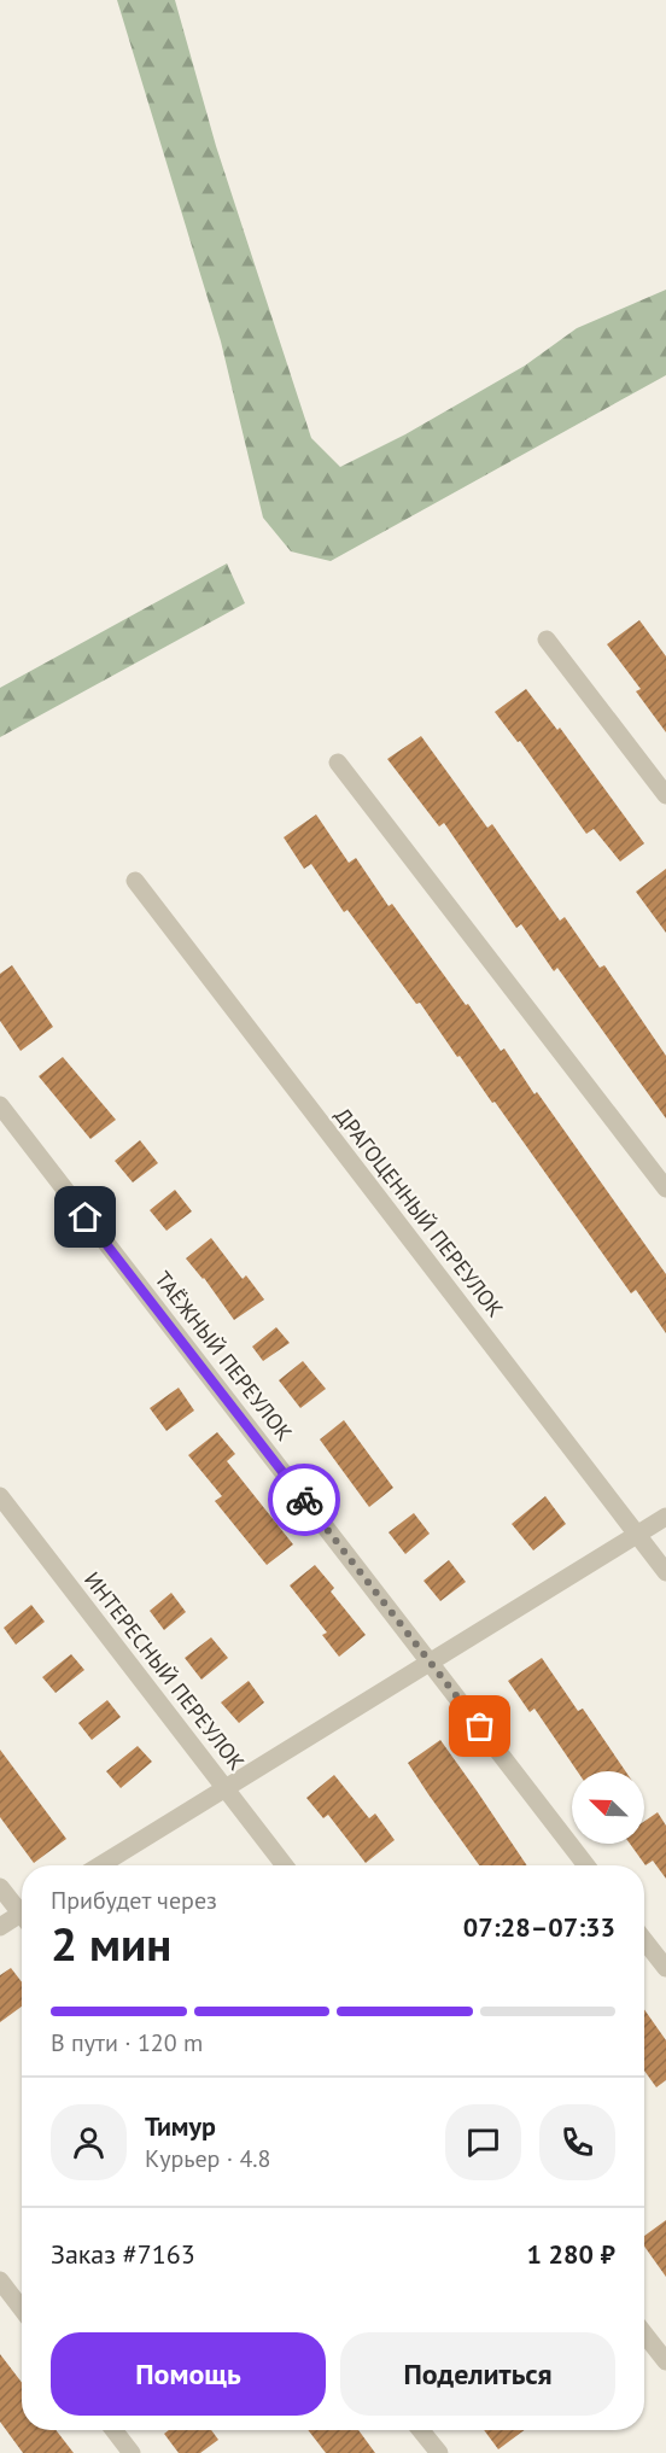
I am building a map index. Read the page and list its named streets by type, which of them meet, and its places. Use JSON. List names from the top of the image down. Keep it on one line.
{"streets":{"street":["ДРАГОЦЕННЫЙ ПЕРЕУЛОК","ТАЁЖНЫЙ ПЕРЕУЛОК","ИНТЕРЕСНЫЙ ПЕРЕУЛОК"]},"north":"top left","page":{"heading":["2 мин","Прибудет через","07:28–07:33"],"panel":["Тимур","Курьер · 4.8","Заказ #7163","1 280 ₽"],"bar":"В пути · 120 m","buttons":["Помощь","Поделиться"]}}
